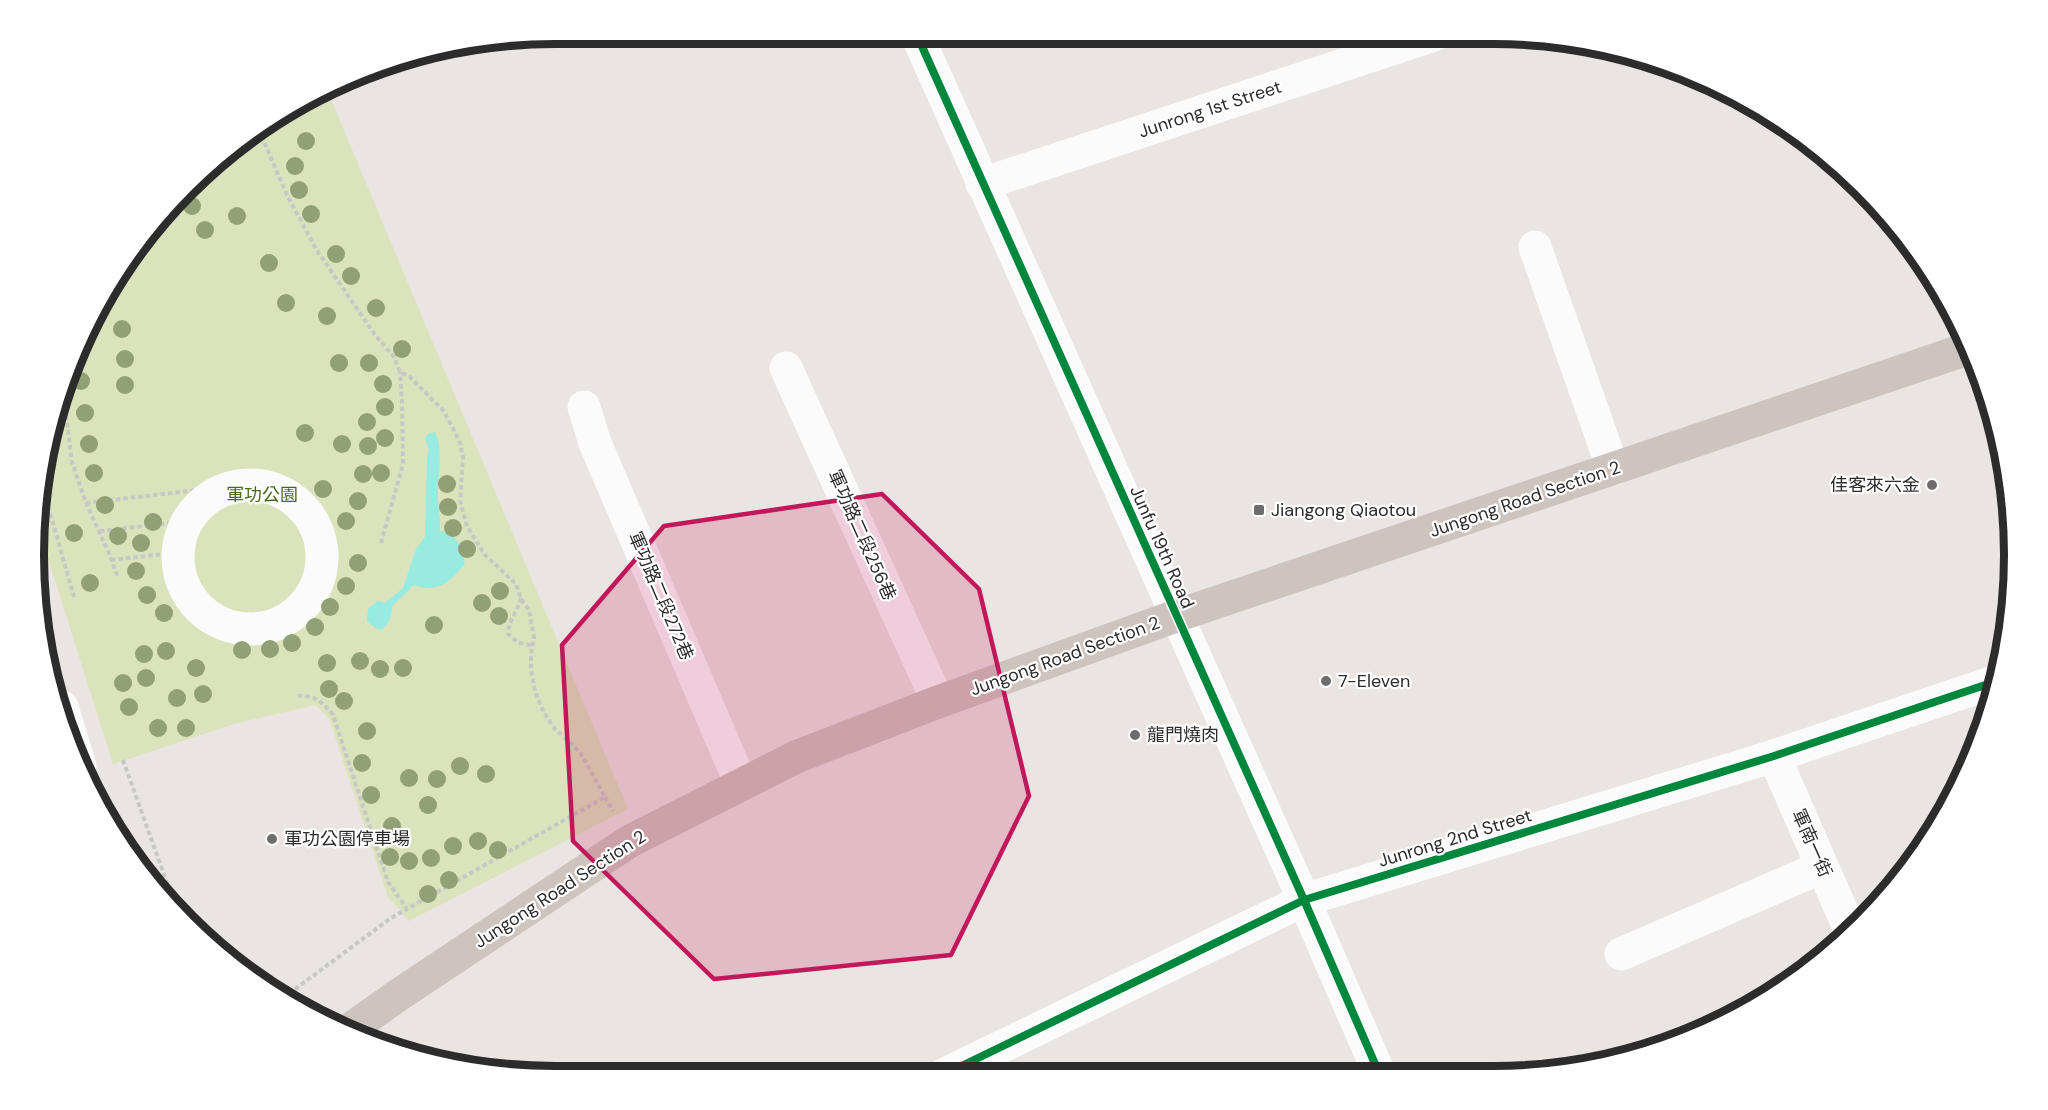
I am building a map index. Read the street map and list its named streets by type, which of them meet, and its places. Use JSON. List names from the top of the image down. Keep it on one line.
{"streets":{"main road":["Jungong Road Section 2"],"street":["Junrong 1st Street","軍功路二段256巷","Junfu 19th Road","軍功路二段272巷","Junrong 2nd Street","軍南一街"]},"crossings":[["Junrong 1st Street","Junfu 19th Road"],["Jungong Road Section 2","軍功路二段256巷"],["Jungong Road Section 2","Junfu 19th Road"],["Jungong Road Section 2","軍功路二段272巷"],["Junfu 19th Road","Junrong 2nd Street"],["Junrong 2nd Street","軍南一街"]],"parks":["軍功公園"],"places":{"other":["佳客來六金","7-Eleven","龍門燒肉","軍功公園停車場"],"transit":["Jiangong Qiaotou"]}}
